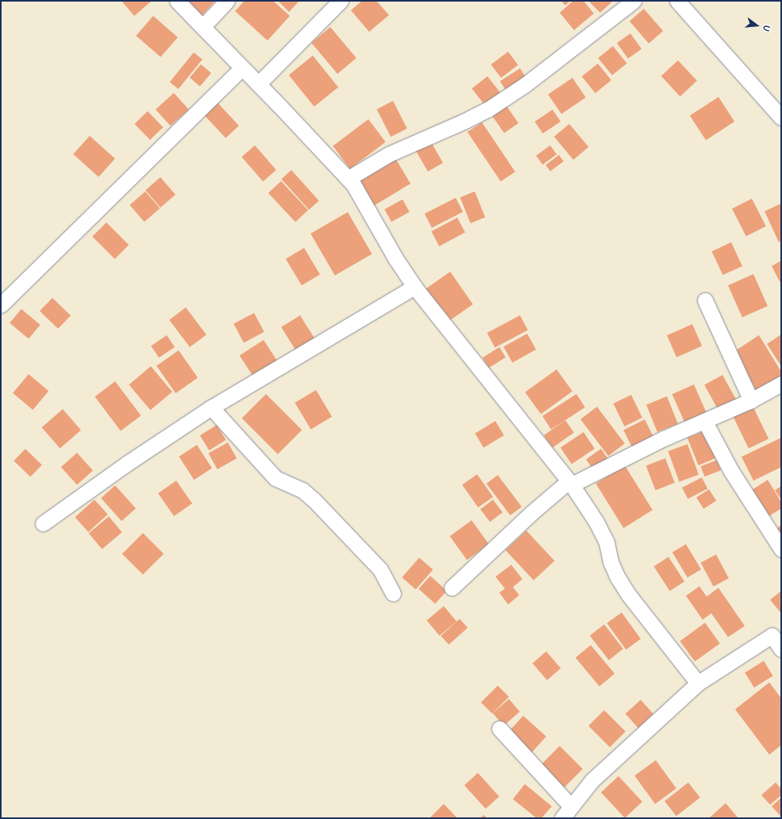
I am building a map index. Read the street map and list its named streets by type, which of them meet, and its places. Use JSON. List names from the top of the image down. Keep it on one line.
{"north":"right"}
